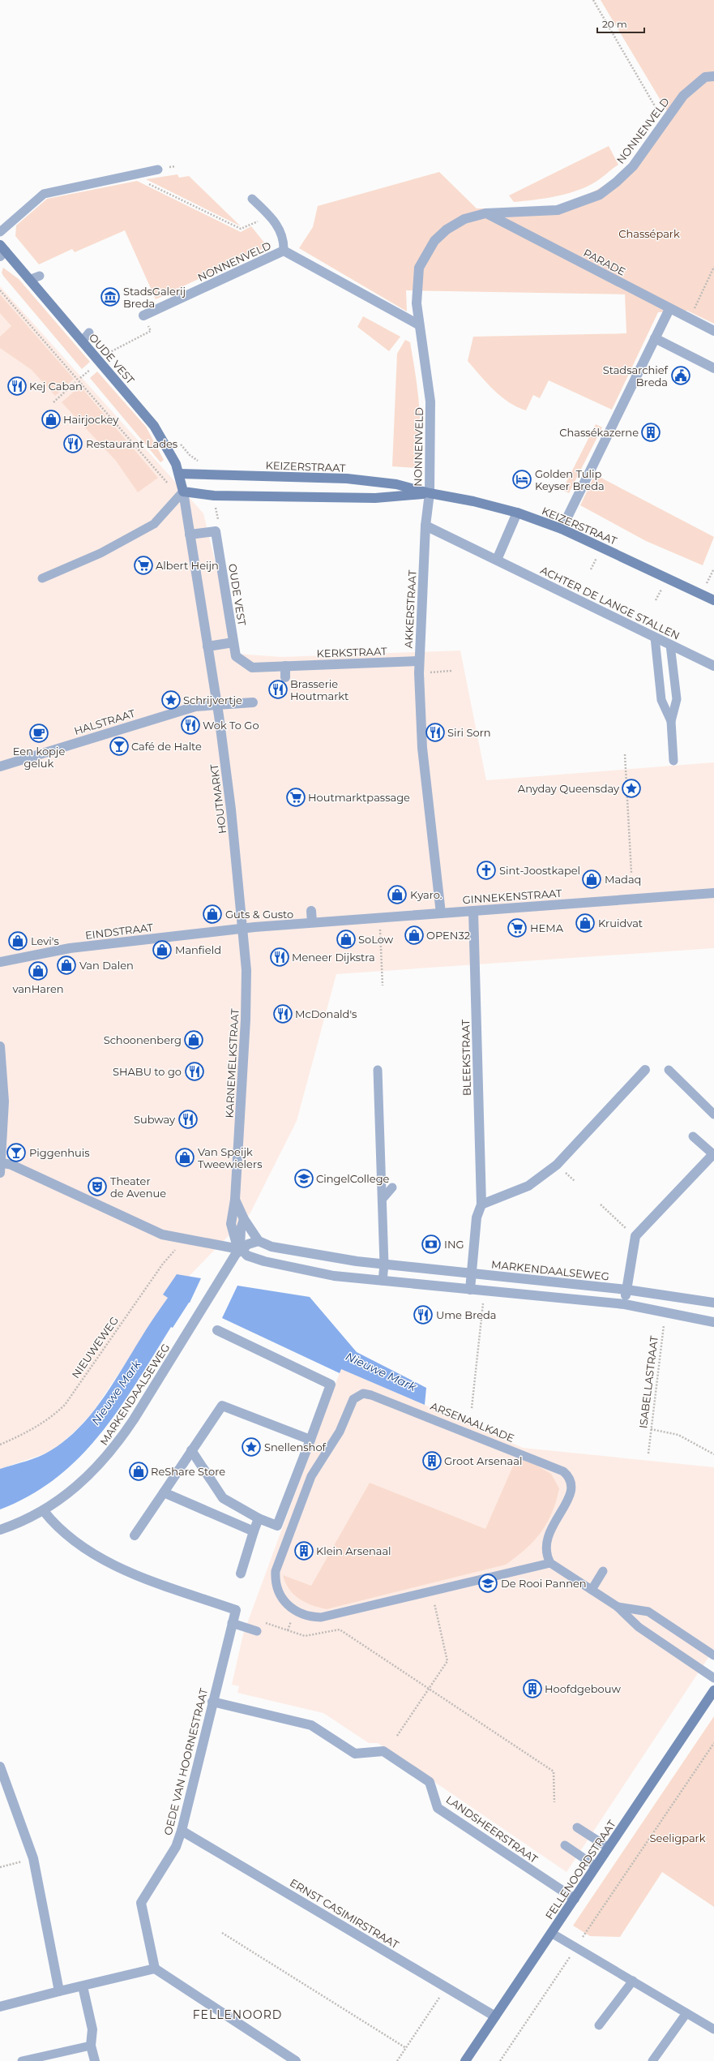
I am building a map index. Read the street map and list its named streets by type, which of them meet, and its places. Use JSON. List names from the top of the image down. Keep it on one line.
{"streets":{"street":["NONNENVELD","PARADE","OUDE VEST","KEIZERSTRAAT","ACHTER DE LANGE STALLEN","AKKERSTRAAT","KERKSTRAAT","HALSTRAAT","HOUTMARKT","GINNEKENSTRAAT","EINDSTRAAT","BLEEKSTRAAT","KARNEMELKSTRAAT","MARKENDAALSEWEG","OEDE VAN HOORNESTRAAT","LANDSHEERSTRAAT","FELLENOORDSTRAAT","ERNST CASIMIRSTRAAT"],"lane":["ARSENAALKADE"],"path":["NIEUWEWEG","ISABELLASTRAAT"]},"crossings":[["NONNENVELD","PARADE"],["NONNENVELD","KEIZERSTRAAT"],["NONNENVELD","AKKERSTRAAT"],["OUDE VEST","KEIZERSTRAAT"],["OUDE VEST","KERKSTRAAT"],["OUDE VEST","HALSTRAAT"],["OUDE VEST","HOUTMARKT"],["KEIZERSTRAAT","AKKERSTRAAT"],["ACHTER DE LANGE STALLEN","AKKERSTRAAT"],["AKKERSTRAAT","KERKSTRAAT"],["AKKERSTRAAT","GINNEKENSTRAAT"],["HALSTRAAT","HOUTMARKT"],["HOUTMARKT","GINNEKENSTRAAT"],["HOUTMARKT","EINDSTRAAT"],["HOUTMARKT","KARNEMELKSTRAAT"],["GINNEKENSTRAAT","EINDSTRAAT"],["GINNEKENSTRAAT","BLEEKSTRAAT"],["GINNEKENSTRAAT","KARNEMELKSTRAAT"],["EINDSTRAAT","KARNEMELKSTRAAT"],["BLEEKSTRAAT","MARKENDAALSEWEG"],["KARNEMELKSTRAAT","MARKENDAALSEWEG"],["MARKENDAALSEWEG","OEDE VAN HOORNESTRAAT"],["OEDE VAN HOORNESTRAAT","LANDSHEERSTRAAT"],["OEDE VAN HOORNESTRAAT","ERNST CASIMIRSTRAAT"],["LANDSHEERSTRAAT","FELLENOORDSTRAAT"],["FELLENOORDSTRAAT","ERNST CASIMIRSTRAAT"]],"districts":["FELLENOORD"],"water":["Nieuwe Mark"],"parks":["Chassépark","Seeligpark"],"places":{"museum":["StadsGalerij Breda"],"public building":["Stadsarchief Breda"],"restaurant":["Kej Caban","Restaurant Lades","Brasserie Houtmarkt","Wok To Go","Siri Sorn","Meneer Dijkstra","McDonald's","SHABU to go","Subway","Ume Breda"],"shop":["Hairjockey","Madaq","Kyaro.","Guts & Gusto","Kruidvat","OPEN32","SoLow","Levi's","Manfield","Van Dalen","vanHaren","Schoonenberg","Van Speijk Tweewielers","ReShare Store"],"building":["Chassékazerne","Groot Arsenaal","Klein Arsenaal","Hoofdgebouw"],"hotel":["Golden Tulip Keyser Breda"],"supermarket":["Albert Heijn","Houtmarktpassage","HEMA"],"place":["Schrijvertje","Anyday Queensday","Snellenshof"],"cafe":["Een kopje geluk"],"bar":["Café de Halte","Piggenhuis"],"church":["Sint-Joostkapel"],"school or university":["CingelCollege","De Rooi Pannen"],"theatre":["Theater de Avenue"],"bank":["ING"]},"scale_bar":"20 m"}
